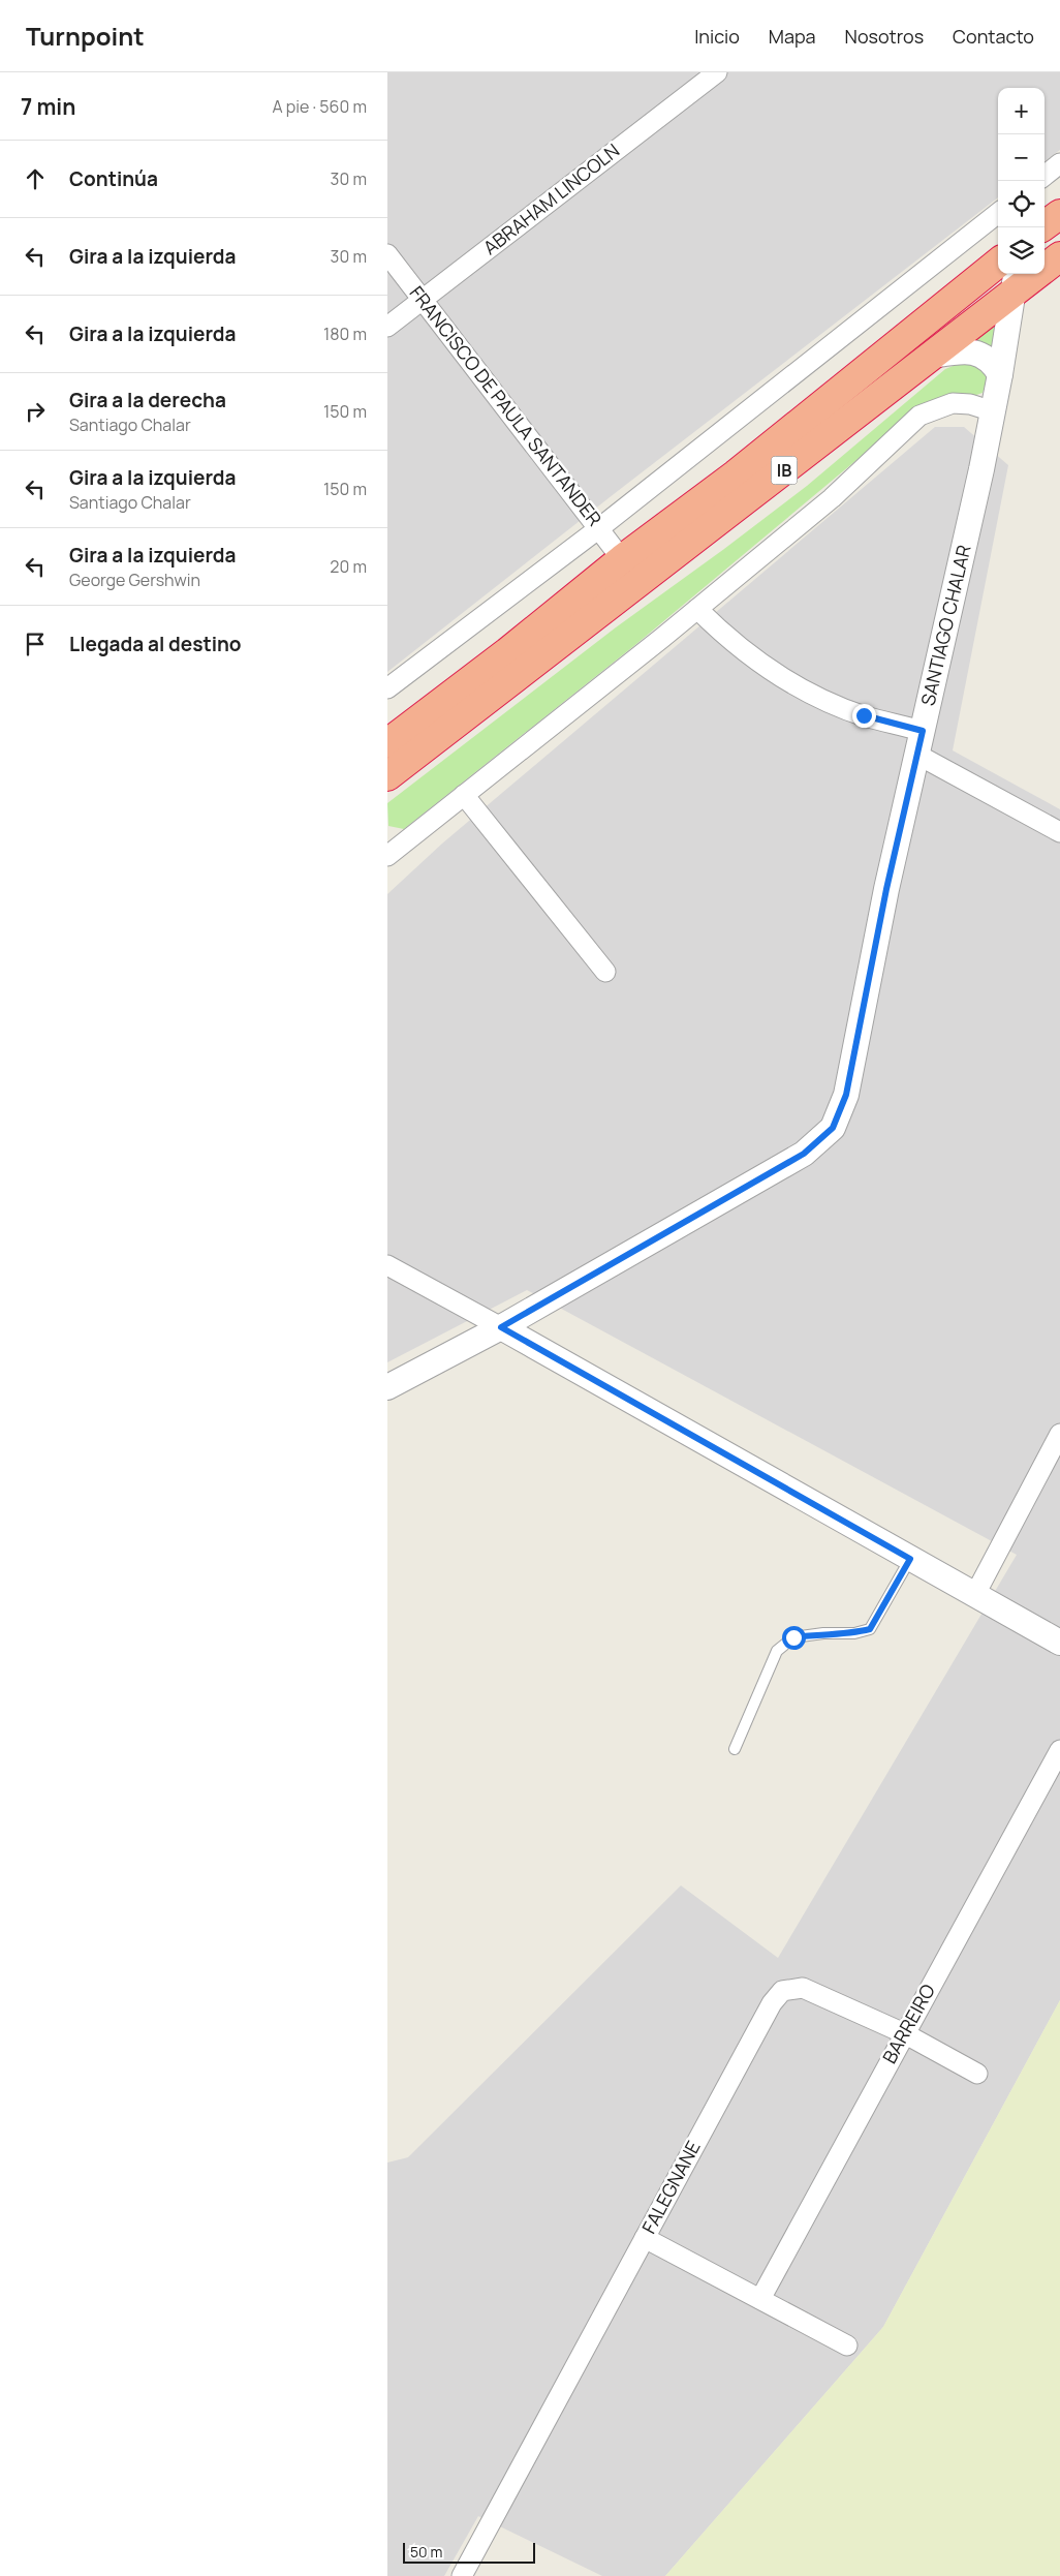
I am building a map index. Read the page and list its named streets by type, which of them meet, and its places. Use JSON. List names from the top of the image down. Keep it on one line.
{"streets":{"highway":["IB"],"street":["ABRAHAM LINCOLN","FRANCISCO DE PAULA SANTANDER","SANTIAGO CHALAR","BARREIRO","FALEGNANE"]},"crossings":[["ABRAHAM LINCOLN","FRANCISCO DE PAULA SANTANDER"],["FRANCISCO DE PAULA SANTANDER","IB"],["IB","SANTIAGO CHALAR"],["BARREIRO","FALEGNANE"]],"scale_bar":"50 m","page":{"header":"Turnpoint","nav":["Inicio","Mapa","Nosotros","Contacto"],"heading":["7 min","A pie · 560 m"],"map_buttons":["+","−"],"list":[["Continúa","30 m"],["Gira a la izquierda","30 m"],["Gira a la izquierda","180 m"],["Gira a la derecha","Santiago Chalar","150 m"],["Gira a la izquierda","Santiago Chalar","150 m"],["Gira a la izquierda","George Gershwin","20 m"],"Llegada al destino"],"scale":"50 m"}}
